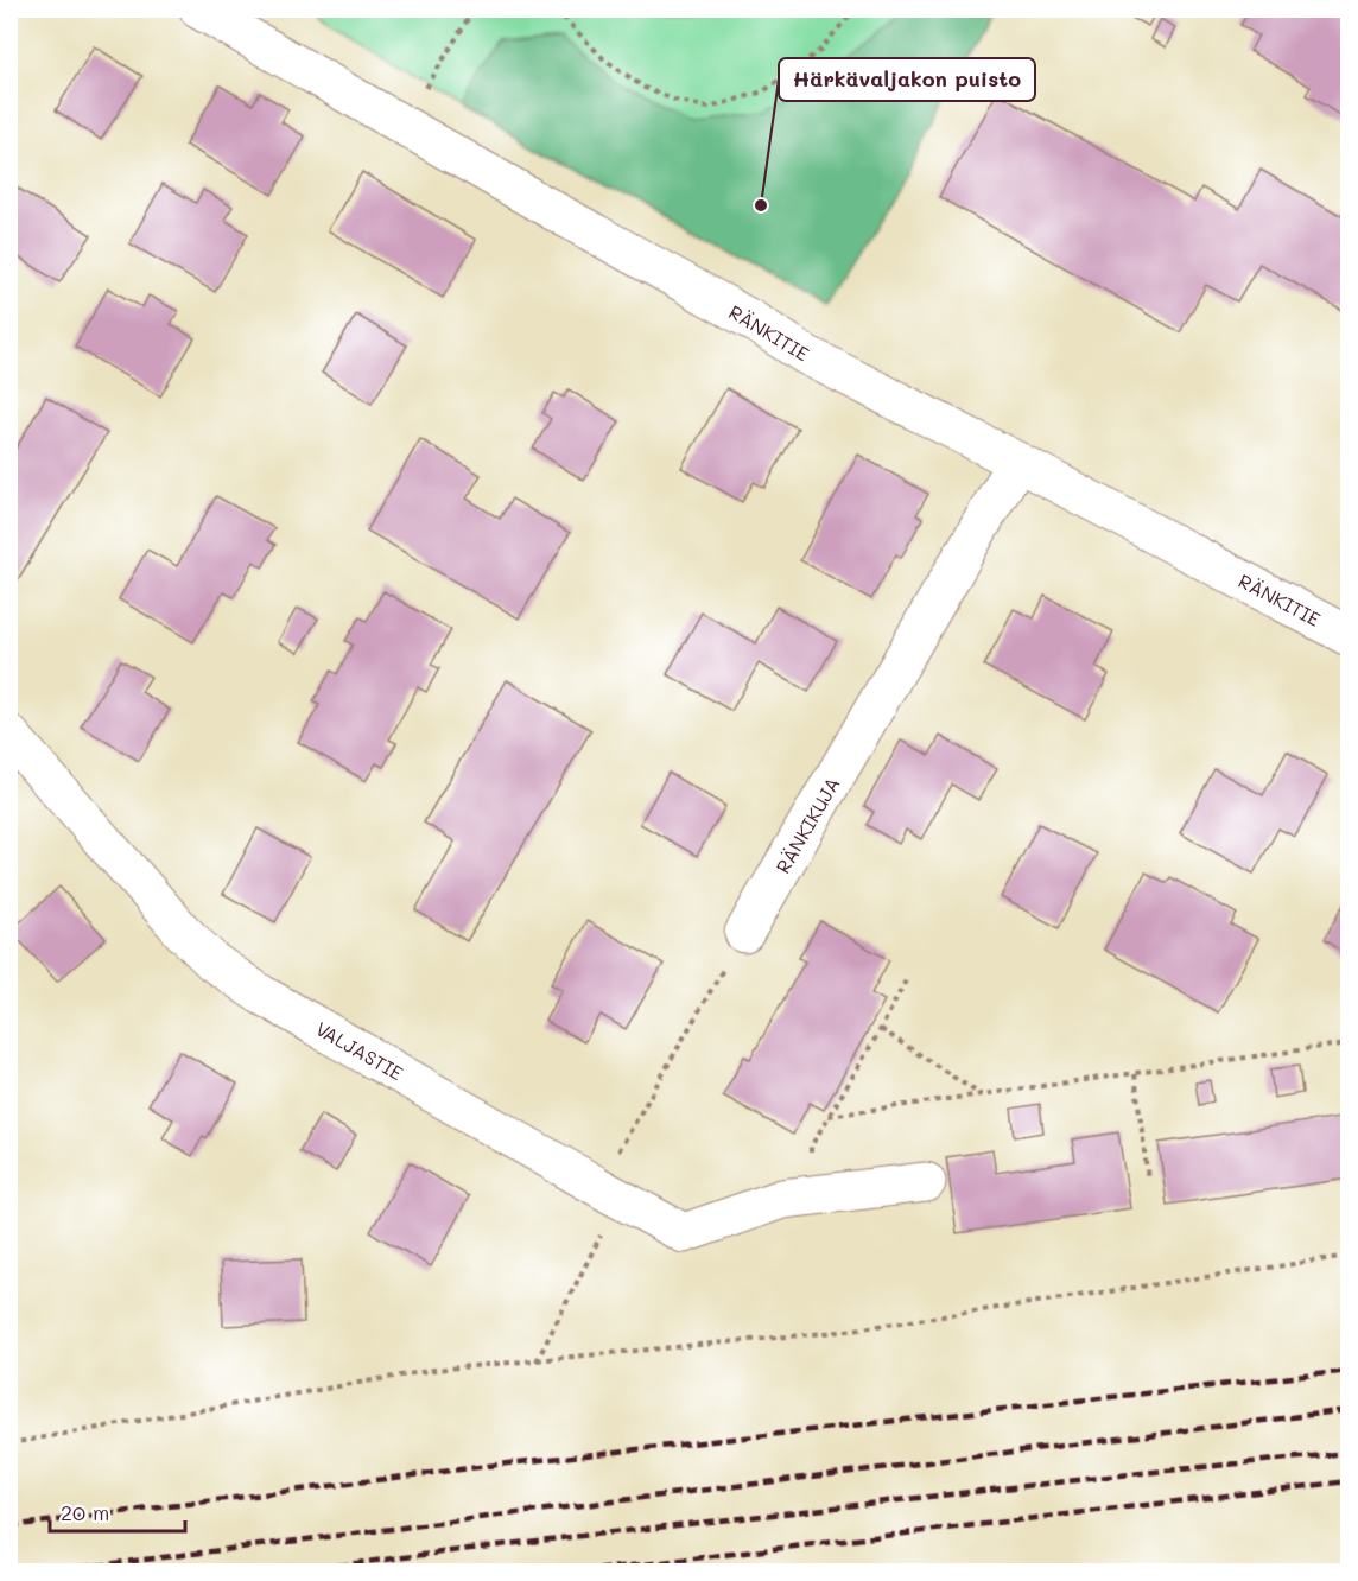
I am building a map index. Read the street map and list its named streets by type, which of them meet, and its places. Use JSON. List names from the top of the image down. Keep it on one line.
{"streets":{"street":["RÄNKITIE","RÄNKIKUJA","VALJASTIE"]},"crossings":[["RÄNKITIE","RÄNKIKUJA"]],"places":["Härkävaljakon puisto"],"scale_bar":"20 m"}
